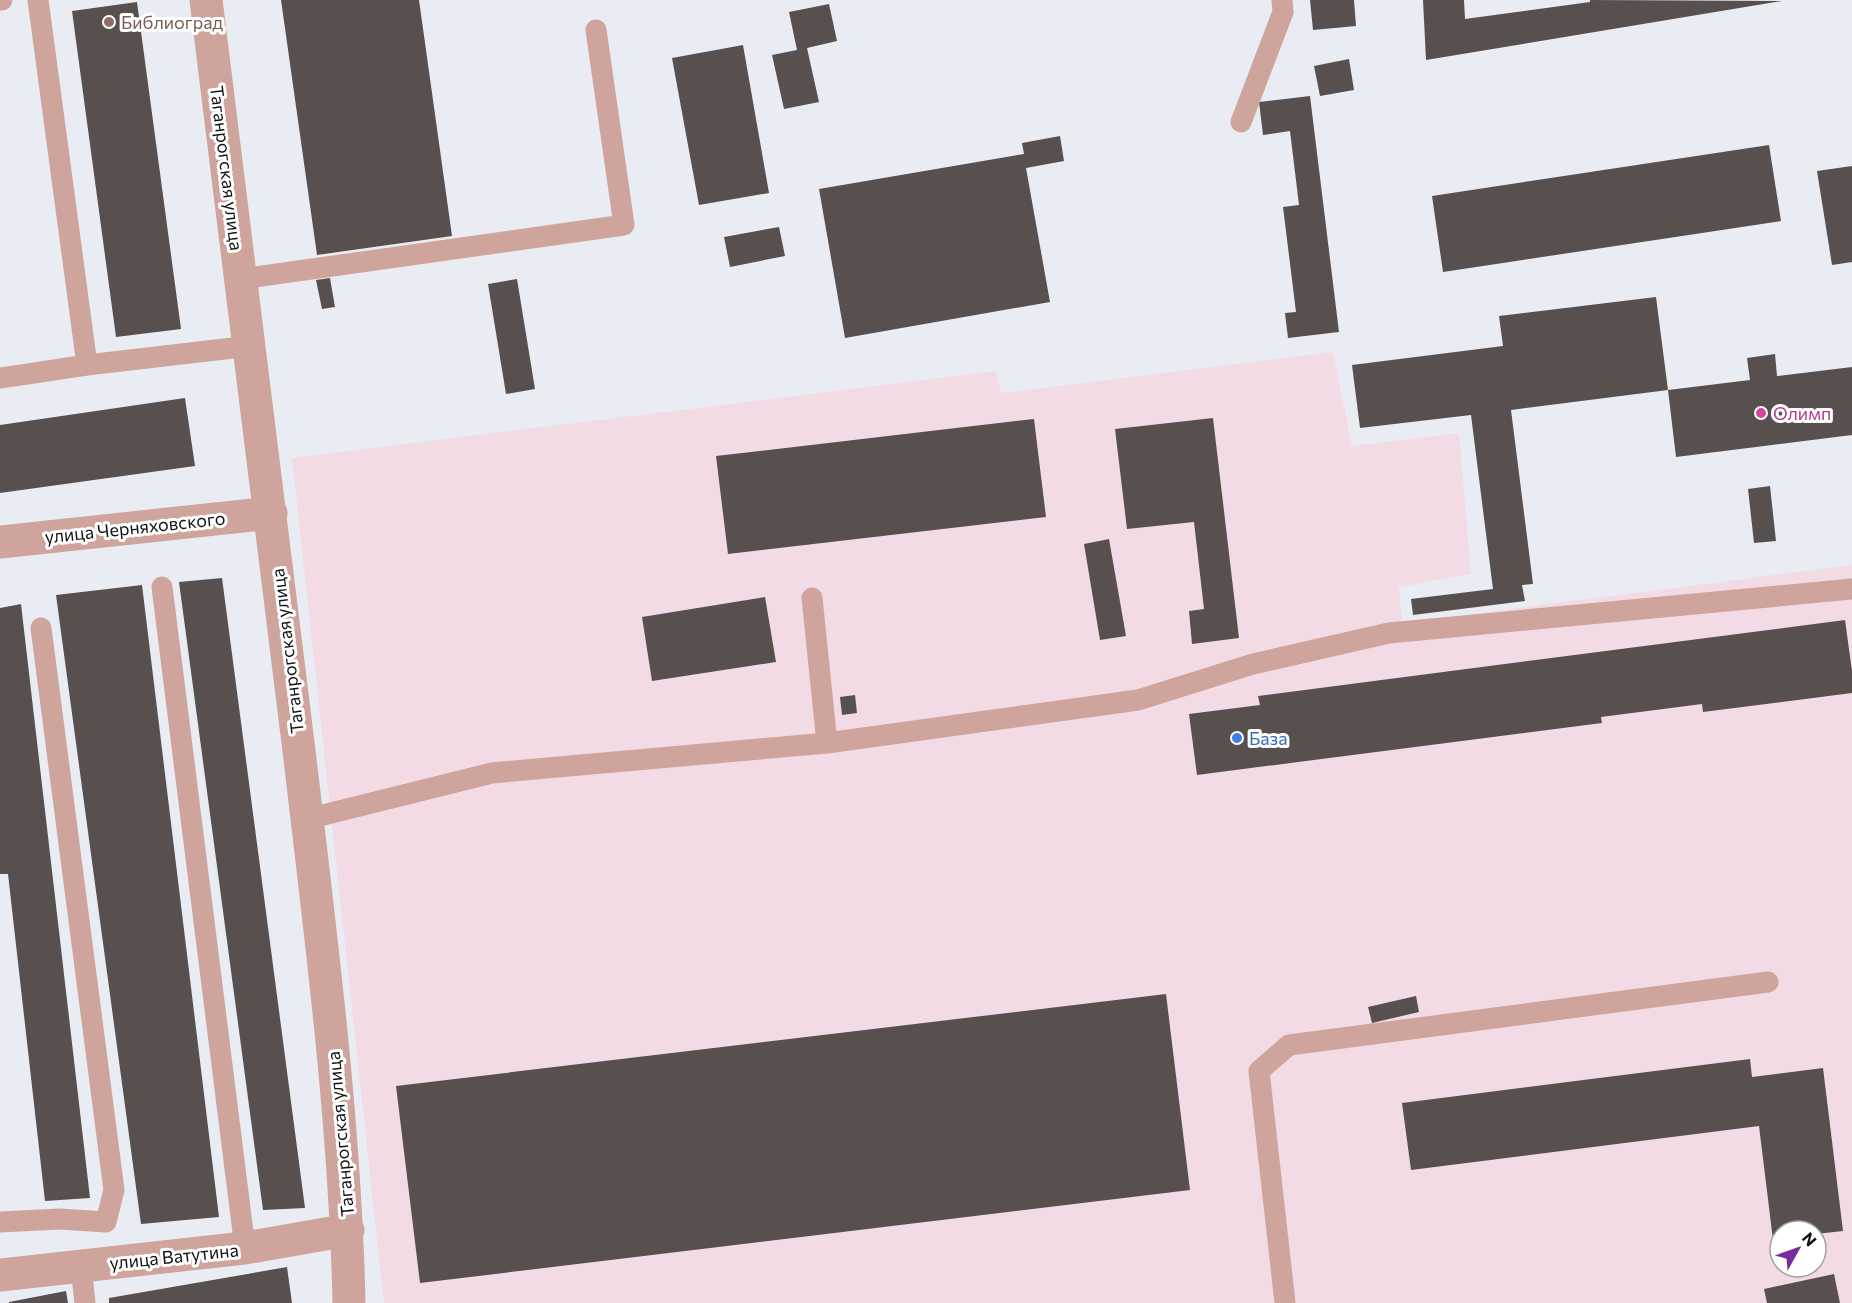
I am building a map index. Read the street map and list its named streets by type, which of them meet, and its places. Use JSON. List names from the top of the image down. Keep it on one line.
{"streets":{"street":["Таганрогская улица","улица Черняховского","улица Ватутина"]},"crossings":[["Таганрогская улица","улица Черняховского"],["Таганрогская улица","улица Ватутина"]],"places":["Библиоград","Олимп","База"],"north":"top right"}
